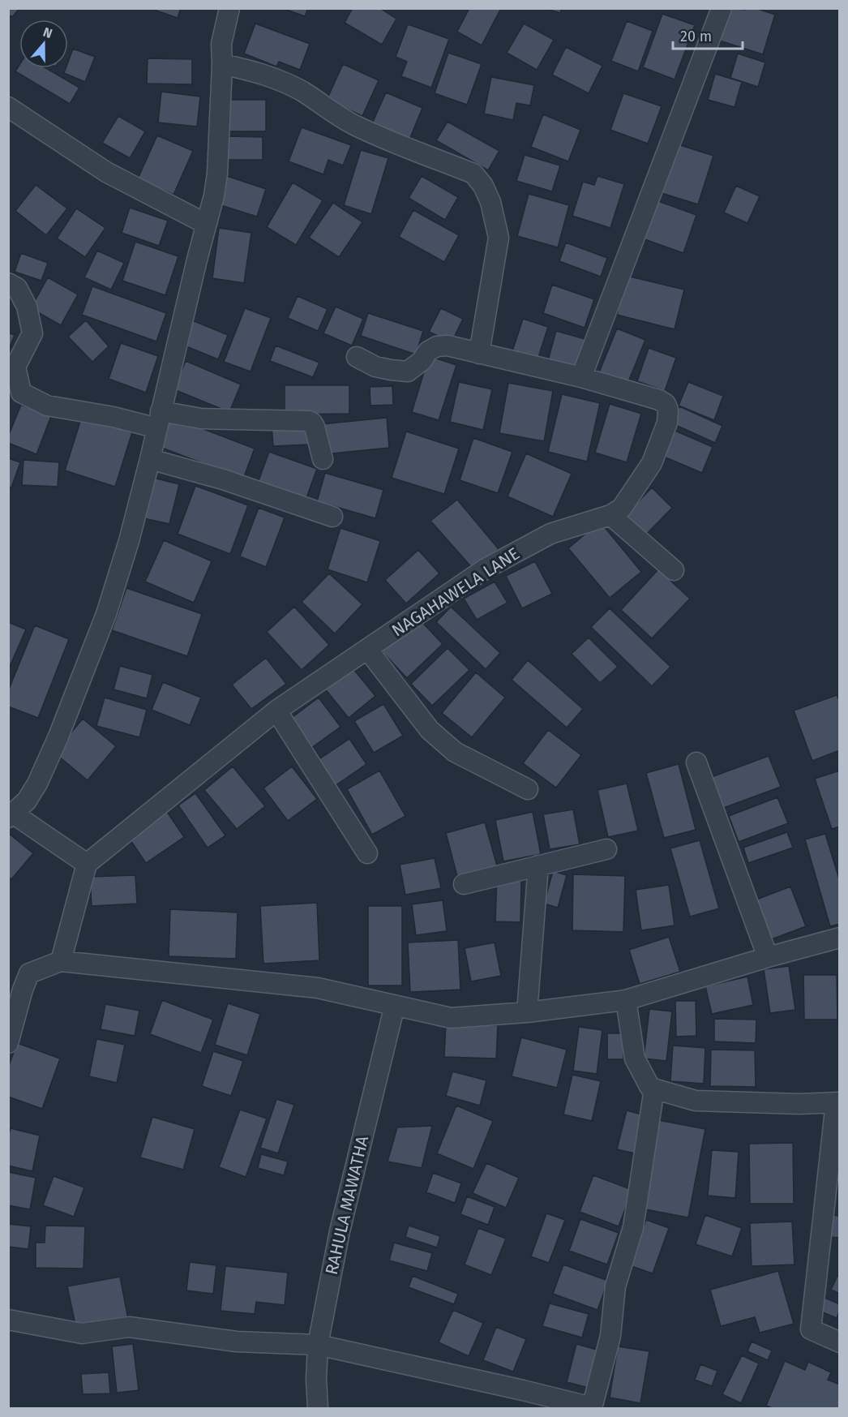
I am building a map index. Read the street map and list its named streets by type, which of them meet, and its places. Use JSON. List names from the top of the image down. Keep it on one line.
{"streets":{"street":["NAGAHAWELA LANE","RAHULA MAWATHA"]},"scale_bar":"20 m","north":"top"}
